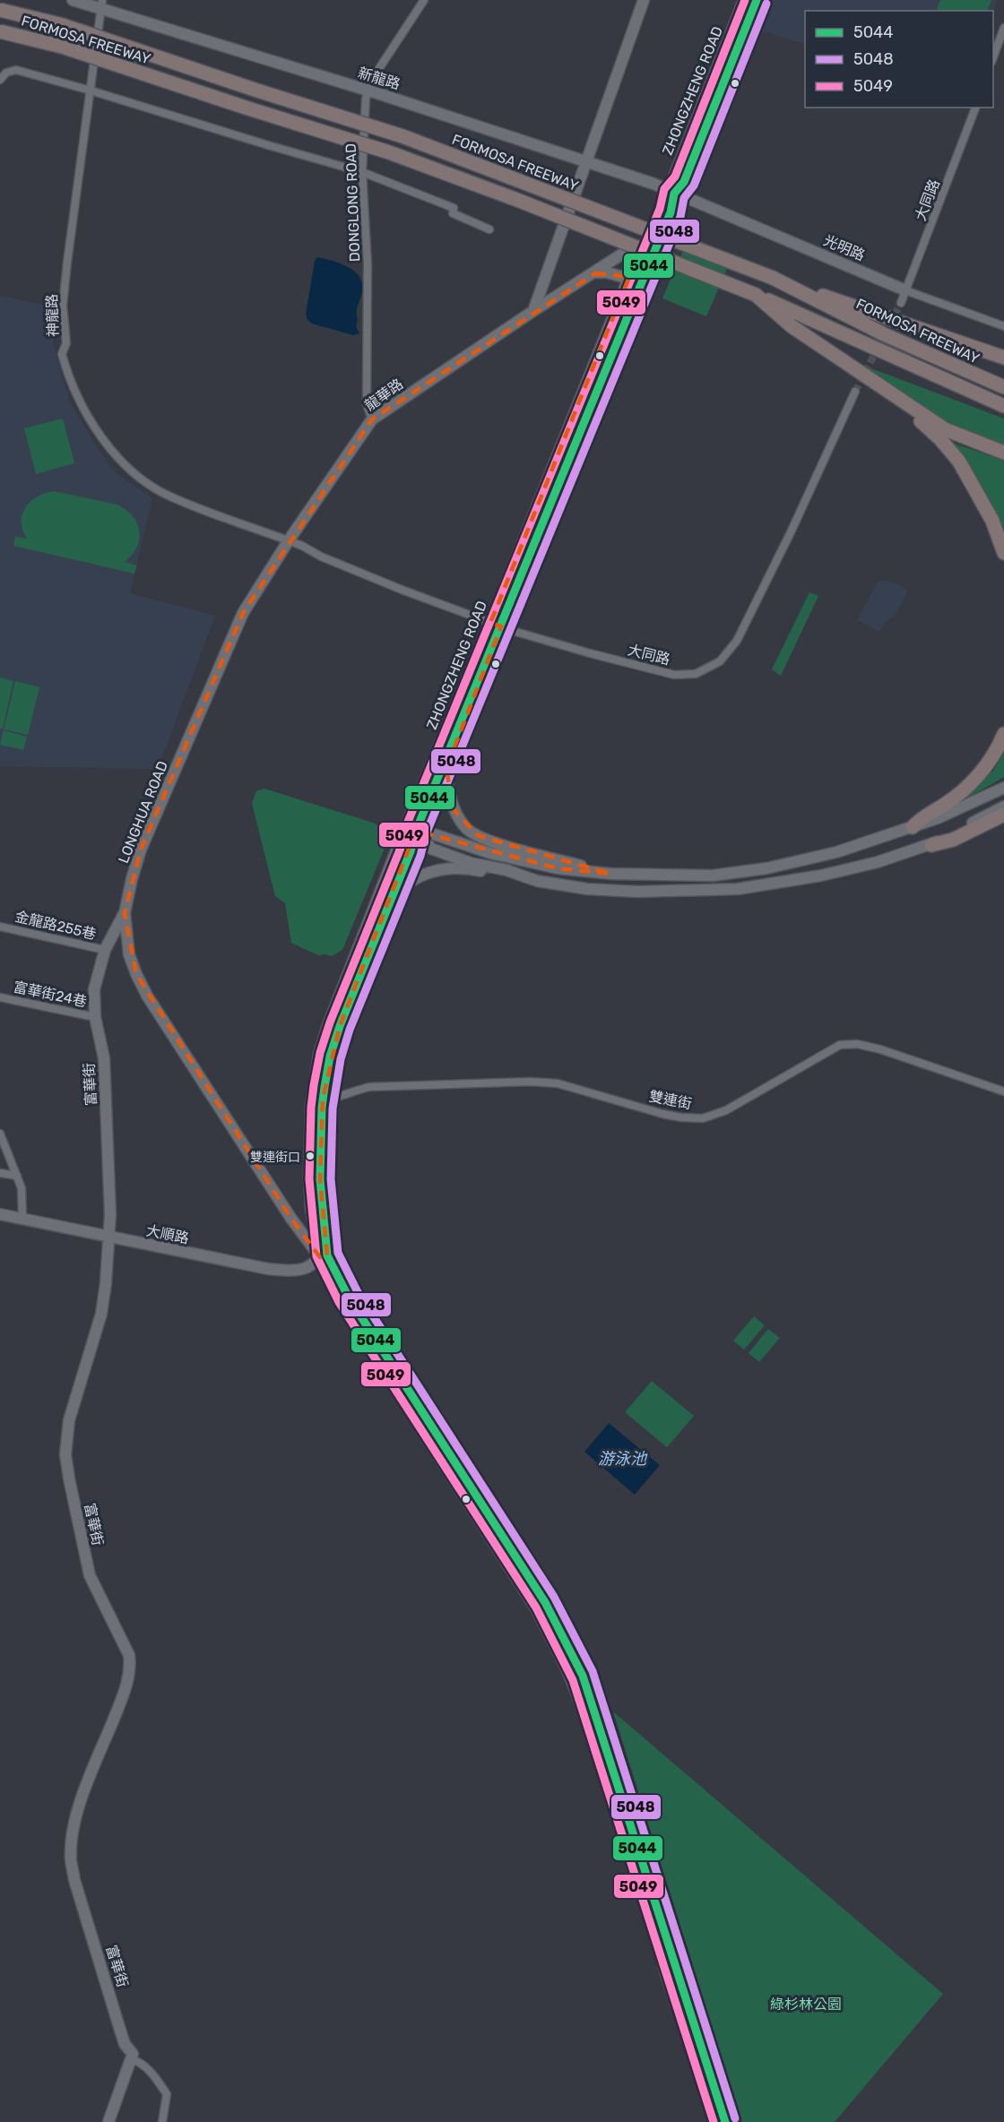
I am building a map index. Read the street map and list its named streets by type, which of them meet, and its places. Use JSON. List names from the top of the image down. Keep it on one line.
{"streets":{"highway":["FORMOSA FREEWAY"],"main road":["新龍路","ZHONGZHENG ROAD","光明路","龍華路","LONGHUA ROAD","富華街","大順路"],"street":["大同路","DONGLONG ROAD","神龍路","金龍路255巷","富華街24巷","雙連街"]},"crossings":[["新龍路","ZHONGZHENG ROAD"],["新龍路","DONGLONG ROAD"],["新龍路","光明路"],["新龍路","神龍路"],["ZHONGZHENG ROAD","大同路"],["ZHONGZHENG ROAD","光明路"],["ZHONGZHENG ROAD","龍華路"],["ZHONGZHENG ROAD","LONGHUA ROAD"],["ZHONGZHENG ROAD","雙連街"],["ZHONGZHENG ROAD","大順路"],["大同路","光明路"],["大同路","神龍路"],["大同路","龍華路"],["大同路","LONGHUA ROAD"],["DONGLONG ROAD","龍華路"],["神龍路","龍華路"],["神龍路","LONGHUA ROAD"],["龍華路","LONGHUA ROAD"],["LONGHUA ROAD","富華街"],["LONGHUA ROAD","大順路"],["金龍路255巷","富華街"],["富華街24巷","富華街"],["富華街","大順路"]],"water":["游泳池"],"parks":["綠杉林公園"],"places":["雙連街口"],"lines":["transit line 5044","transit line 5049","transit line 5048"],"legend":["5044","5048","5049"]}
